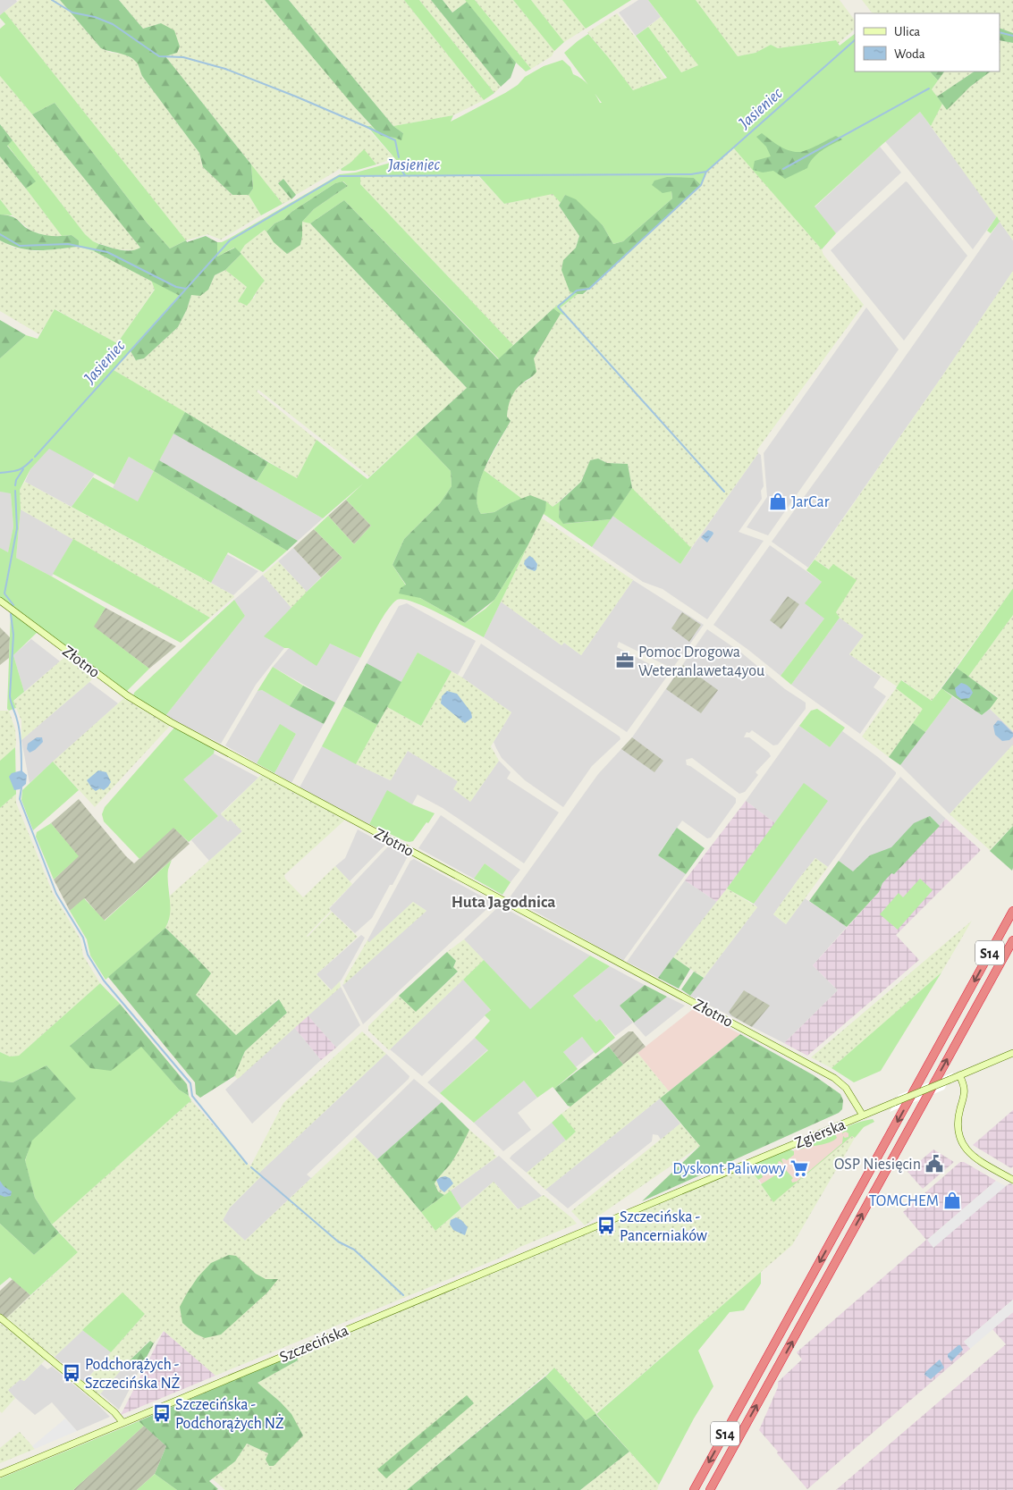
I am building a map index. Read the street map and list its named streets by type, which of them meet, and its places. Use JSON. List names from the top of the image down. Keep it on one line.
{"streets":{"highway":["S14"],"street":["Złotno","Zgierska","Szczecińska"]},"crossings":[["Złotno","Zgierska"],["Zgierska","Szczecińska"]],"districts":["Huta Jagodnica"],"water":["Jasieniec"],"places":{"shop":["JarCar","TOMCHEM"],"office":["Pomoc Drogowa Weteranlaweta4you"],"public building":["OSP Niesięcin"],"supermarket":["Dyskont Paliwowy"],"bus stop":["Szczecińska - Pancerniaków","Podchorążych - Szczecińska NŻ","Szczecińska - Podchorążych NŻ"]},"legend":["Ulica","Woda"]}
